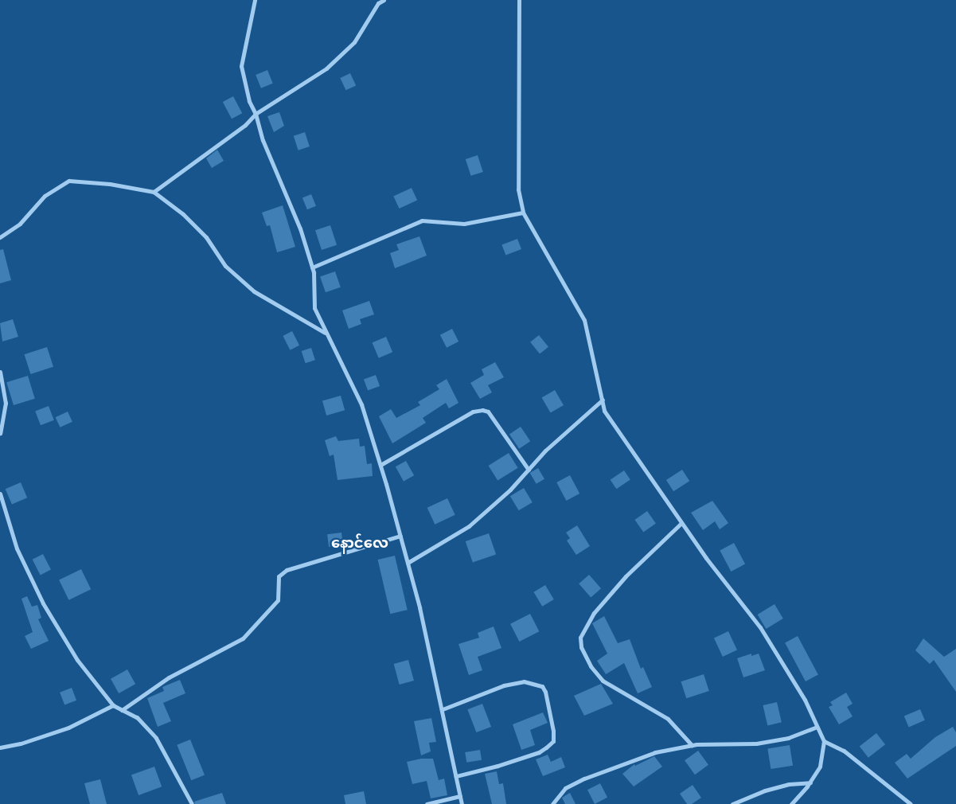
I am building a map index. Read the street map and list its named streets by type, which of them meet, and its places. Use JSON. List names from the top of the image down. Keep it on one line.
{"districts":["နောင်လေ"]}
